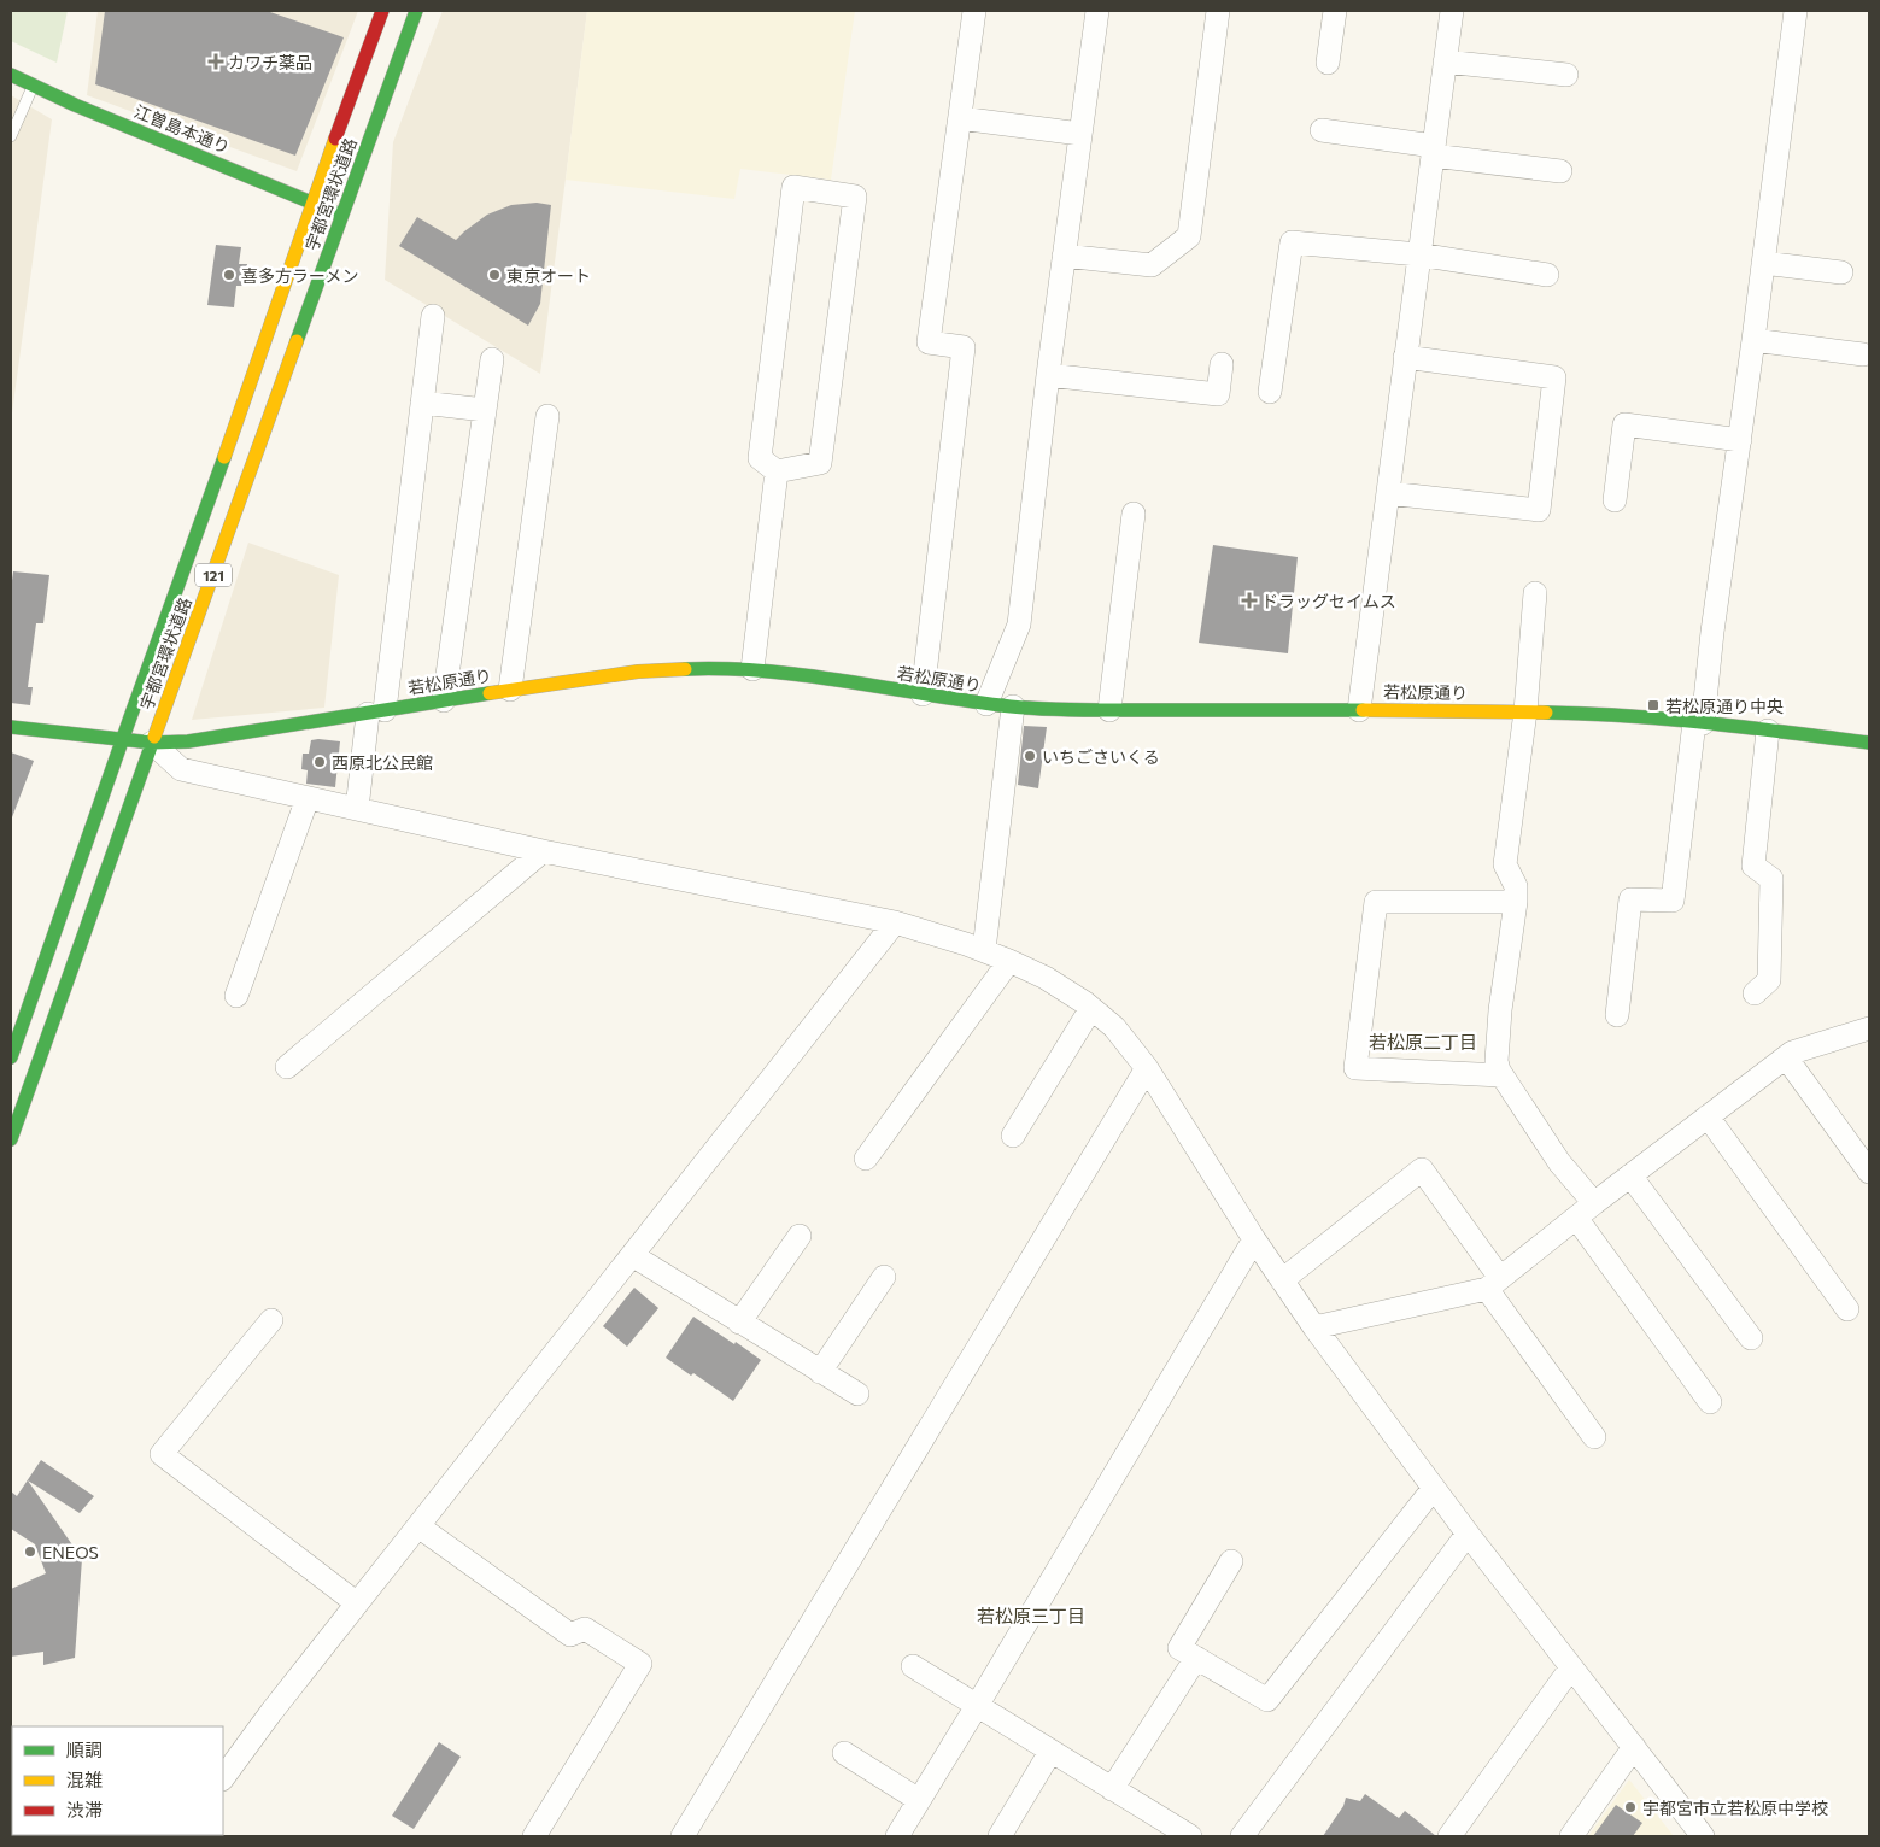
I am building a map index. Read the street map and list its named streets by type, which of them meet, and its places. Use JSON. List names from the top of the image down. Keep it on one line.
{"streets":{"main road":["江曽島本通り","宇都宮環状道路","121","若松原通り"]},"crossings":[["江曽島本通り","宇都宮環状道路"],["宇都宮環状道路","若松原通り"]],"districts":["若松原二丁目","若松原三丁目"],"places":{"health":["カワチ薬品","ドラッグセイムス"],"other":["喜多方ラーメン","東京オート","いちごさいくる","西原北公民館","ENEOS","宇都宮市立若松原中学校"],"transit":["若松原通り中央"]},"legend":["順調","混雑","渋滞"]}
